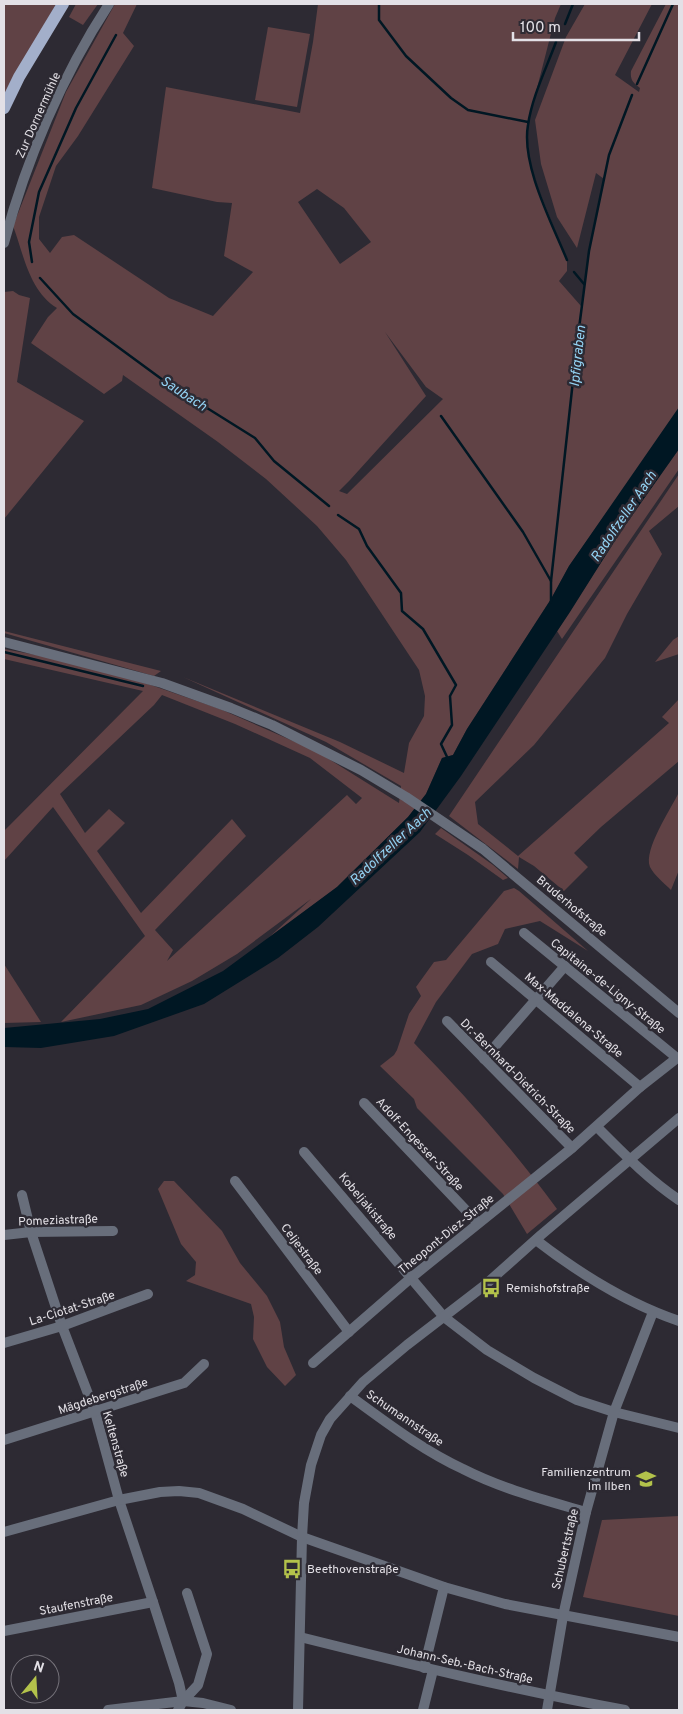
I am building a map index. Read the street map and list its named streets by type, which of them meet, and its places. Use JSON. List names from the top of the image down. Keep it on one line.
{"streets":{"street":["Zur Dornermühle","Bruderhofstraße","Capitaine-de-Ligny-Straße","Max-Maddalena-Straße","Dr.-Bernhard-Dietrich-Straße","Adolf-Engesser-Straße","Kobeljakistraße","Pomeziastraße","Theopont-Diez-Straße","Celjestraße","La-Ciotat-Straße","Mägdebergstraße","Schumannstraße","Keltenstraße","Schubertstraße","Staufenstraße","Johann-Seb.-Bach-Straße"]},"crossings":[["Capitaine-de-Ligny-Straße","Theopont-Diez-Straße"],["Max-Maddalena-Straße","Theopont-Diez-Straße"],["Dr.-Bernhard-Dietrich-Straße","Theopont-Diez-Straße"],["Adolf-Engesser-Straße","Theopont-Diez-Straße"],["Kobeljakistraße","Theopont-Diez-Straße"],["Kobeljakistraße","Schubertstraße"],["Pomeziastraße","Keltenstraße"],["Theopont-Diez-Straße","Celjestraße"],["La-Ciotat-Straße","Keltenstraße"],["Mägdebergstraße","Keltenstraße"],["Schumannstraße","Schubertstraße"],["Keltenstraße","Staufenstraße"],["Schubertstraße","Johann-Seb.-Bach-Straße"]],"water":["Ipfigraben","Saubach","Radolfzeller Aach"],"places":{"bus stop":["Remishofstraße","Beethovenstraße"],"school or university":["Familienzentrum Im Ilben"]},"scale_bar":"100 m","north":"top"}
